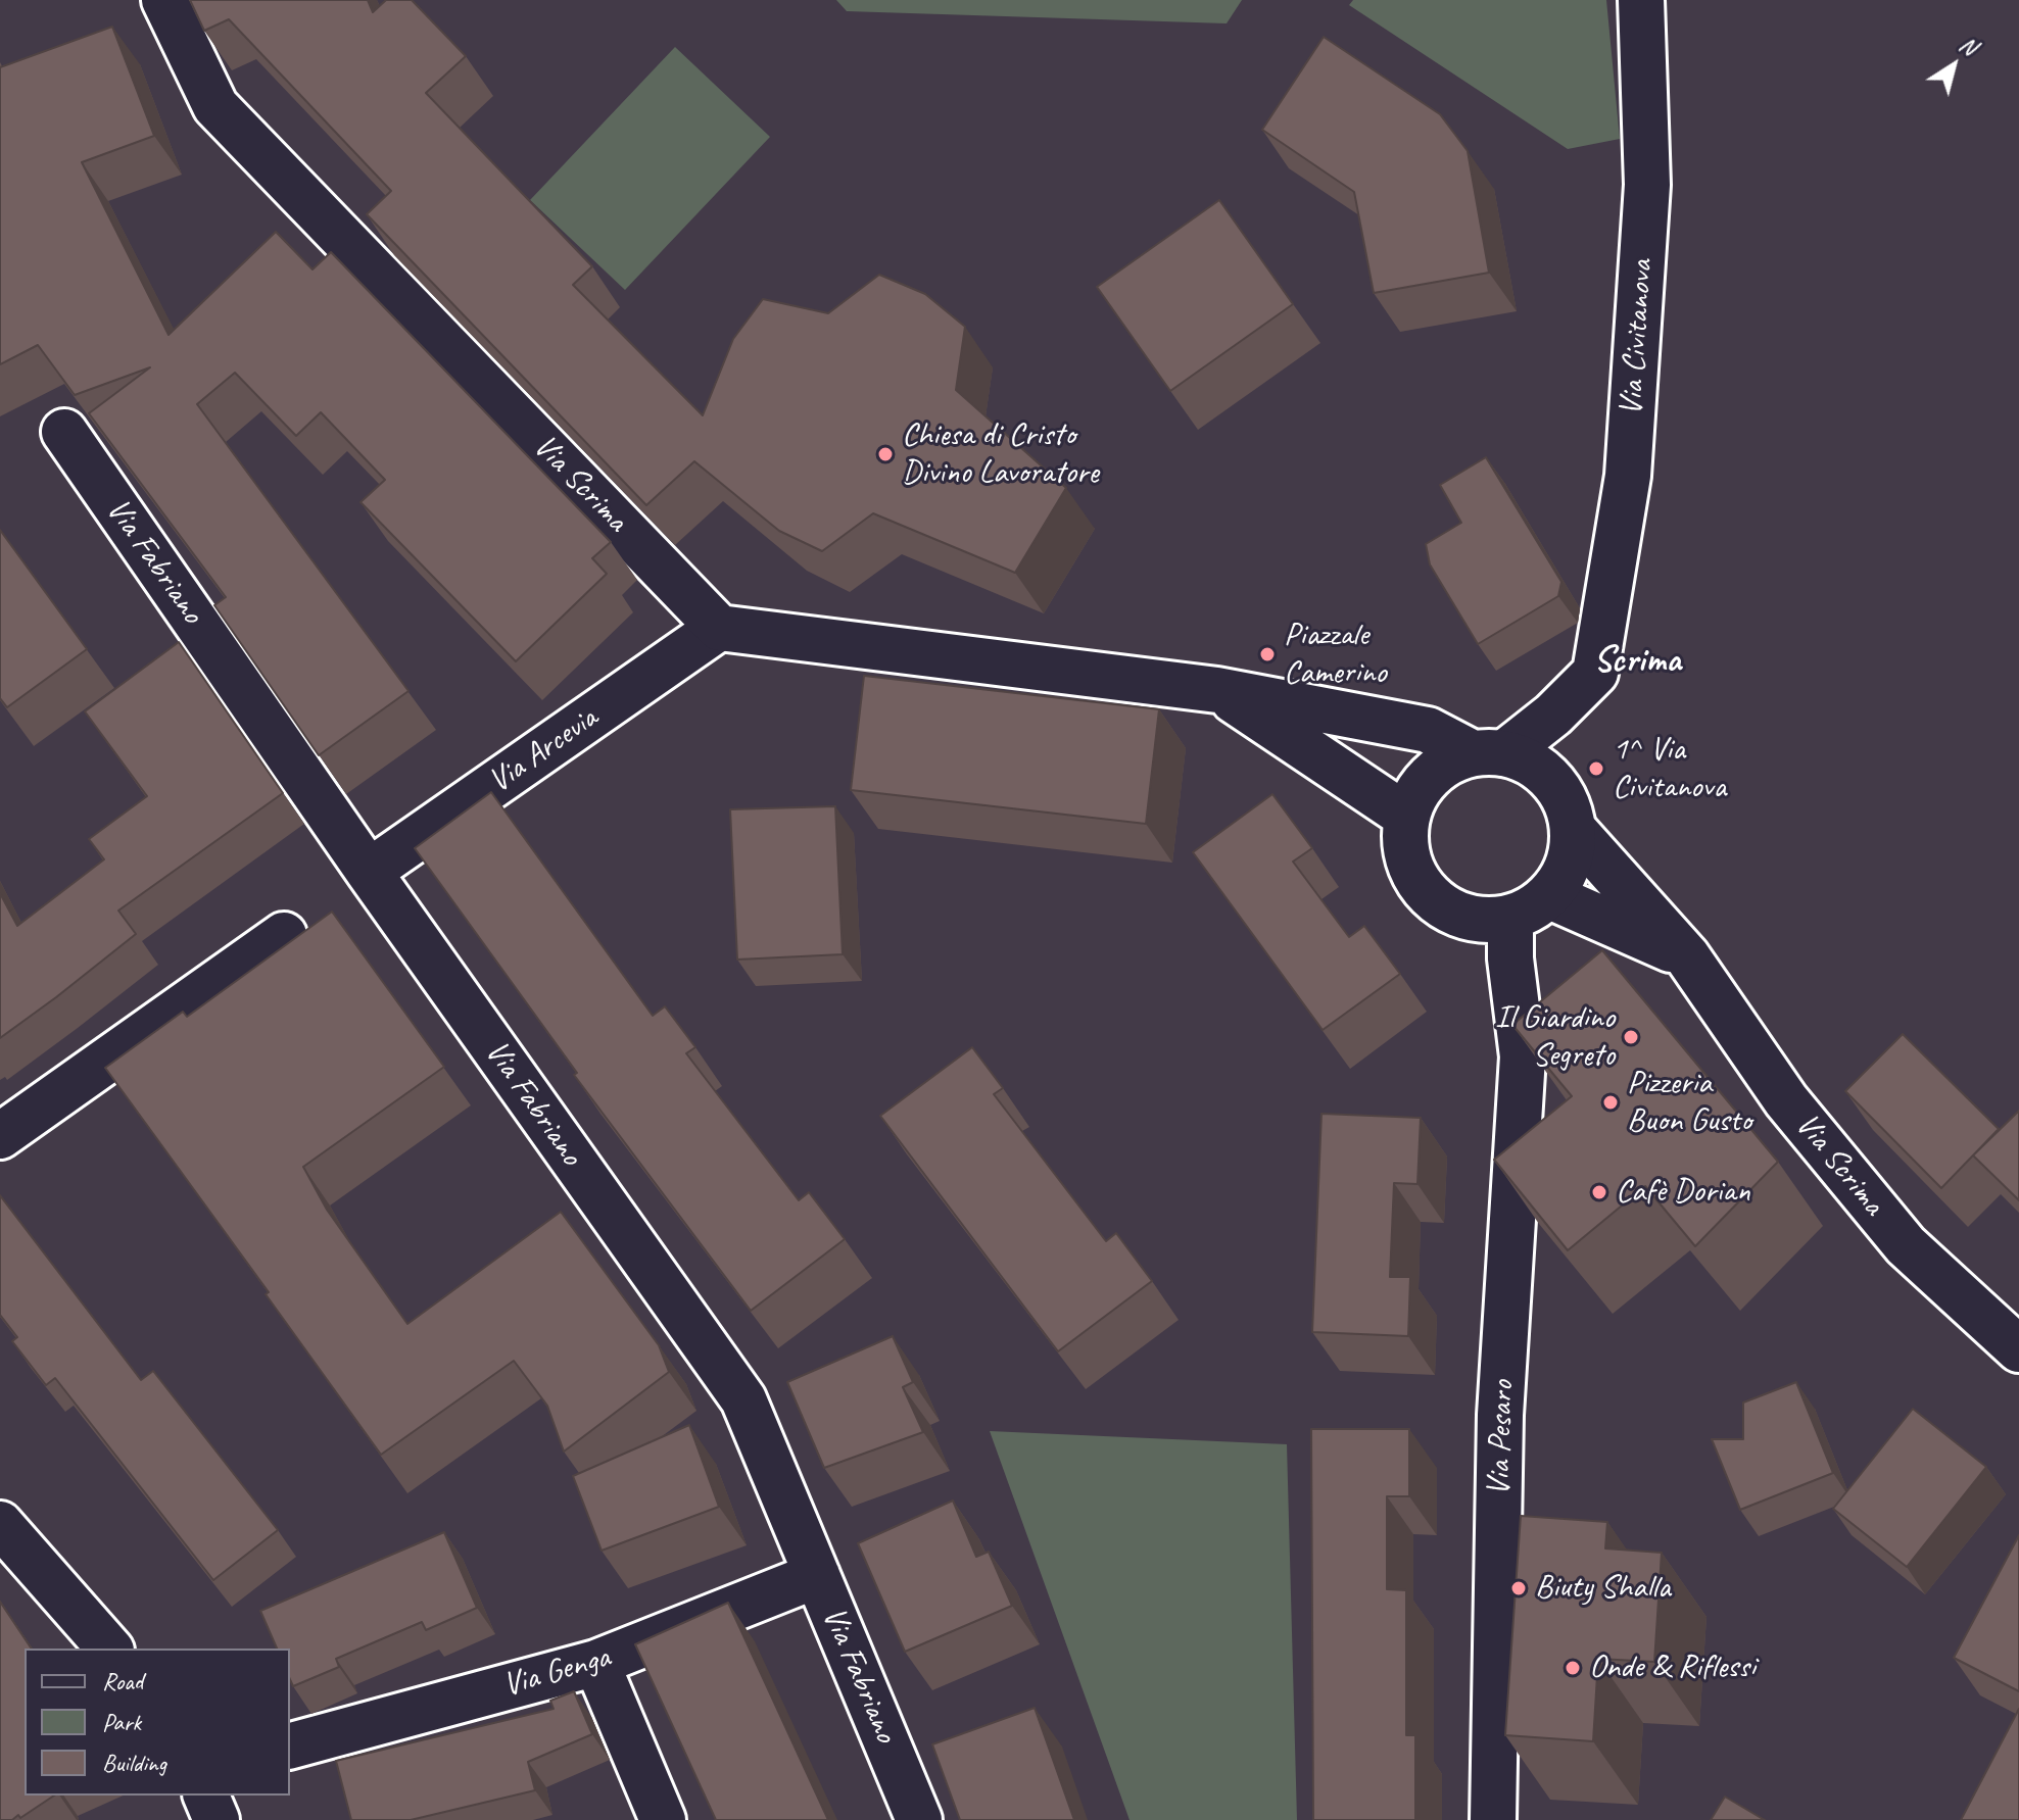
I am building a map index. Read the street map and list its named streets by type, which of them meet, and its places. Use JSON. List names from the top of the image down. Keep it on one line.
{"streets":{"street":["Via Civitanova","Via Scrima","Via Fabriano","Via Arcevia","Via Pesaro","Via Genga"]},"crossings":[["Via Civitanova","Via Pesaro"],["Via Scrima","Via Arcevia"],["Via Fabriano","Via Arcevia"],["Via Fabriano","Via Genga"]],"districts":["Scrima"],"places":["Chiesa di Cristo Divino Lavoratore","Piazzale Camerino","1^ Via Civitanova","Il Giardino Segreto","Pizzeria Buon Gusto","Cafè Dorian","Biuty Shalla","Onde & Riflessi"],"legend":["Road","Park","Building"],"north":"top right"}
